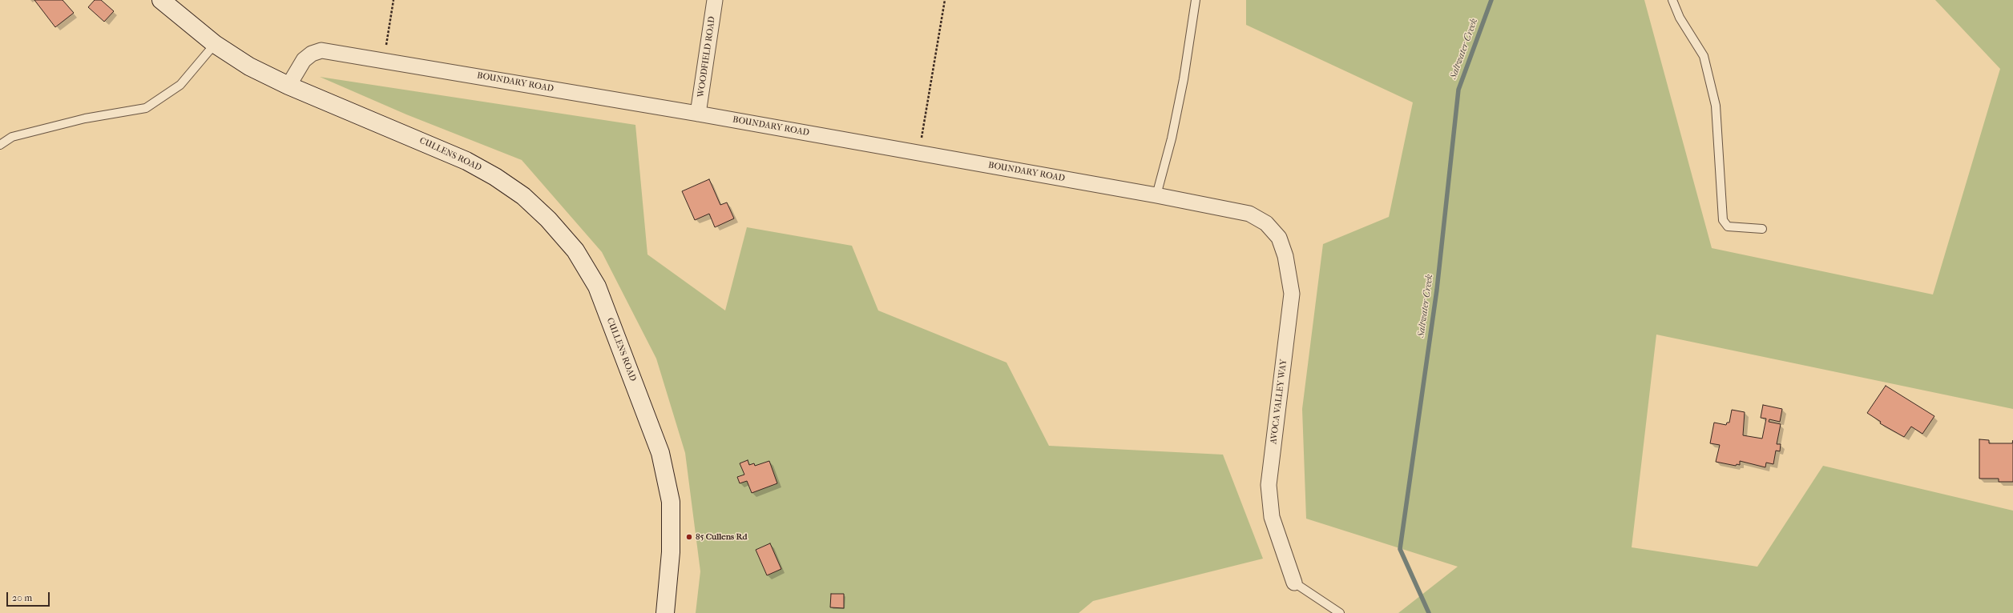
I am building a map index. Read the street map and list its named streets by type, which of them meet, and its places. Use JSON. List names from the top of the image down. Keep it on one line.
{"streets":{"main road":["CULLENS ROAD"],"street":["WOODFIELD ROAD","BOUNDARY ROAD","AVOCA VALLEY WAY"]},"crossings":[["WOODFIELD ROAD","BOUNDARY ROAD"],["BOUNDARY ROAD","CULLENS ROAD"],["BOUNDARY ROAD","AVOCA VALLEY WAY"]],"water":["Saltwater Creek"],"places":["85 Cullens Rd"],"scale_bar":"20 m"}
